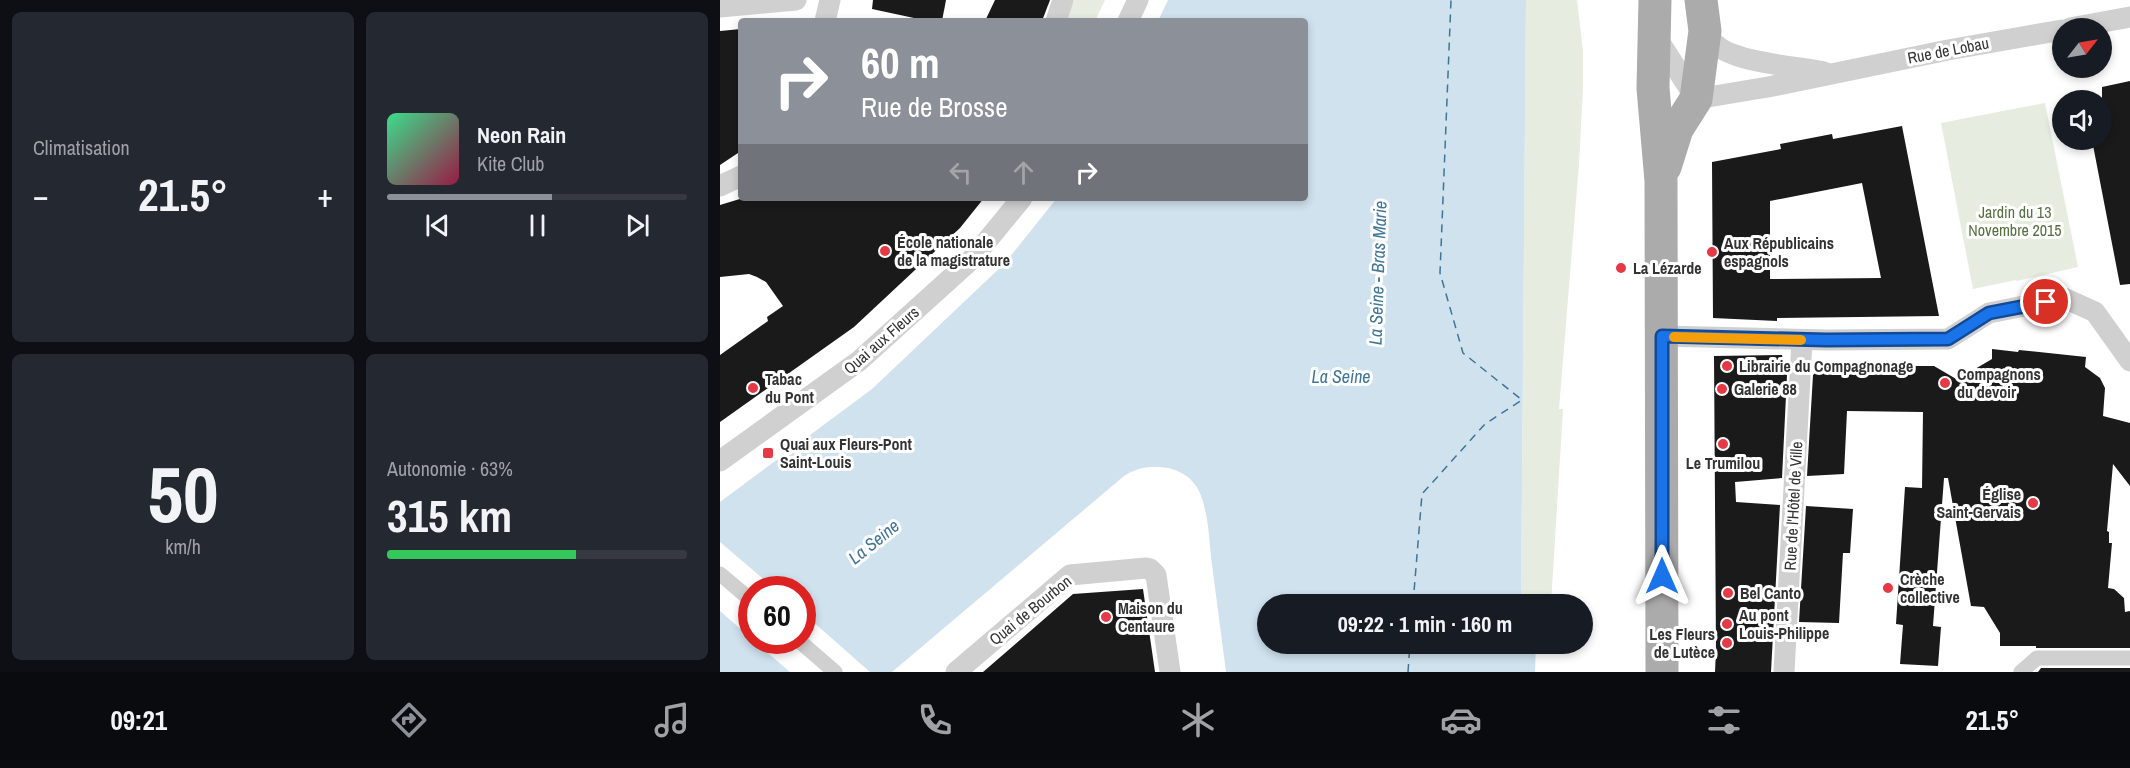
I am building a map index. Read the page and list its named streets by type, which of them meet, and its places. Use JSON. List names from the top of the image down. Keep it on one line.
{"streets":{"street":["Rue de Lobau","Quai aux Fleurs","Rue de l'Hôtel de Ville","Quai de Bourbon"]},"water":["La Seine - Bras Marie","La Seine"],"parks":["Jardin du 13 Novembre 2015"],"places":{"other":["École nationale de la magistrature","Aux Républicains espagnols","La Lézarde","Librairie du Compagnonage","Compagnons du devoir","Tabac du Pont","Galerie 88","Le Trumilou","Église Saint-Gervais","Crèche collective","Bel Canto","Maison du Centaure","Au pont Louis-Philippe","Les Fleurs de Lutèce"],"transit":["Quai aux Fleurs-Pont Saint-Louis"]},"north":"top right","page":{"tile":["Climatisation",["50","km/h"],["Autonomie · 63%","315 km"]],"turn":["60 m","Rue de Brosse"],"song":["Neon Rain","Kite Club"],"heat":["−","21.5°","+"],"limit":"60","trip":"09:22 · 1 min · 160 m","tabs":["09:21","21.5°"]}}
